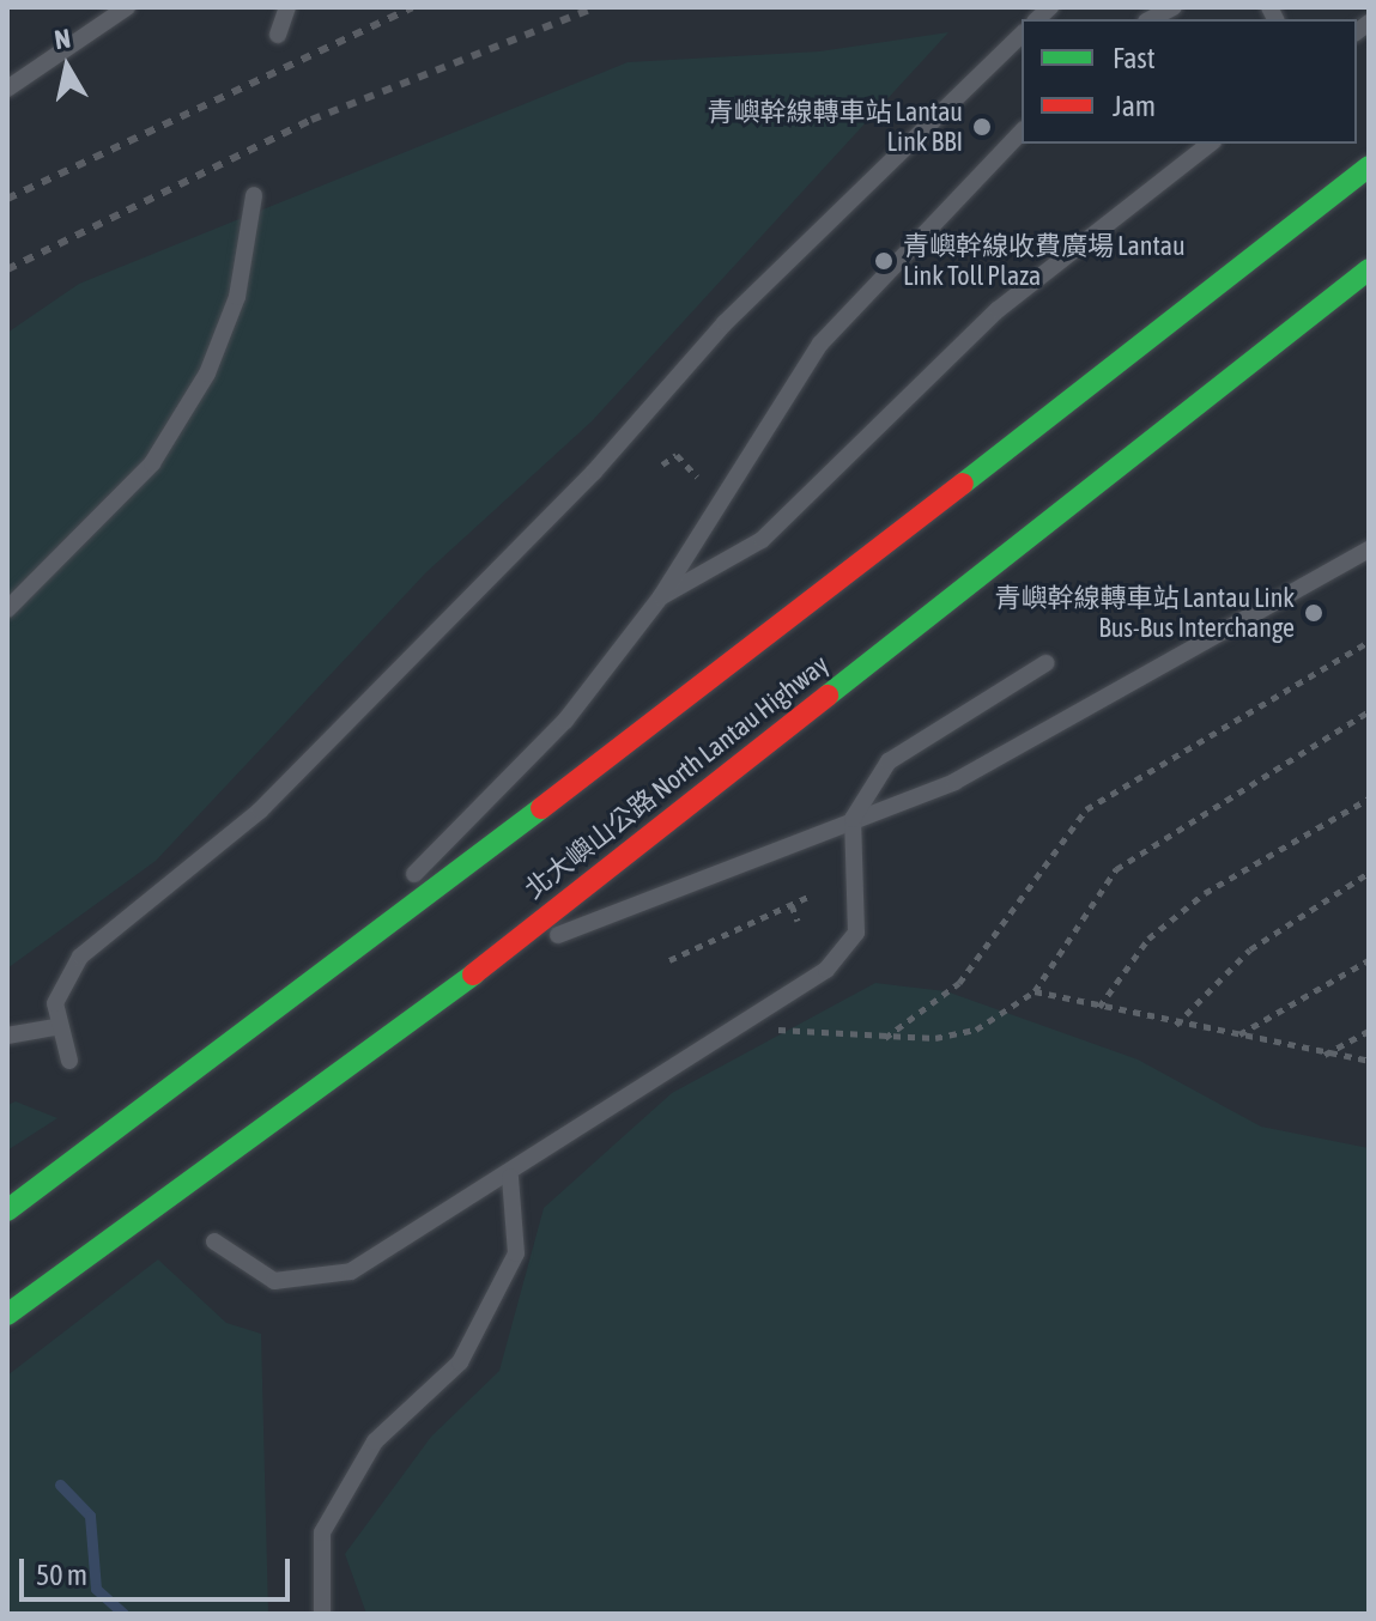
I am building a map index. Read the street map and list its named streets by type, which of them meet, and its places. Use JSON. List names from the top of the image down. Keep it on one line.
{"streets":{"highway":["北大嶼山公路 North Lantau Highway"]},"places":["青嶼幹線轉車站 Lantau Link BBI","青嶼幹線收費廣場 Lantau Link Toll Plaza","青嶼幹線轉車站 Lantau Link Bus-Bus Interchange"],"legend":["Fast","Jam"],"scale_bar":"50 m","north":"top"}
